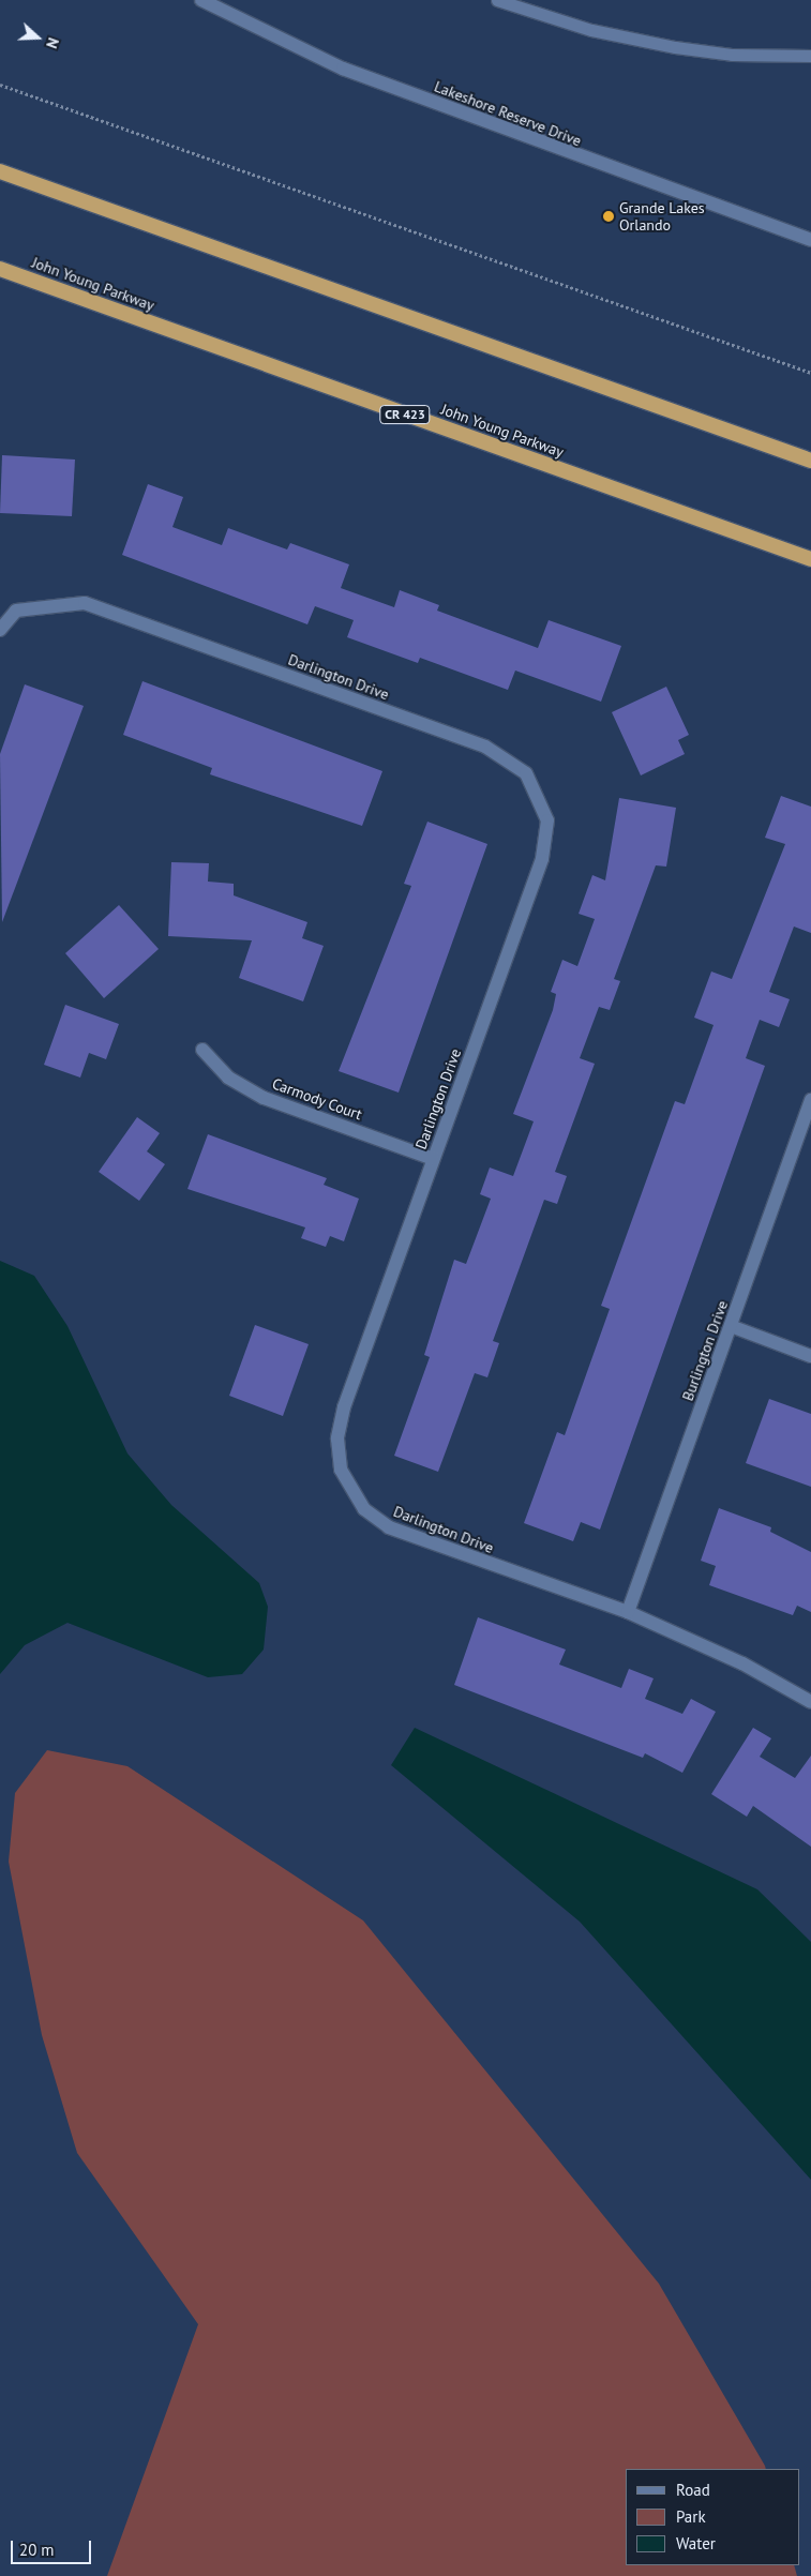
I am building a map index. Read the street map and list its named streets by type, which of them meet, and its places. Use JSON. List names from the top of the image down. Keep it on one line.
{"streets":{"highway":["John Young Parkway","CR 423"],"street":["Lakeshore Reserve Drive","Darlington Drive","Carmody Court","Burlington Drive"]},"crossings":[["Darlington Drive","Carmody Court"],["Darlington Drive","Burlington Drive"]],"places":["Grande Lakes Orlando"],"legend":["Road","Park","Water"],"scale_bar":"20 m","north":"right"}
